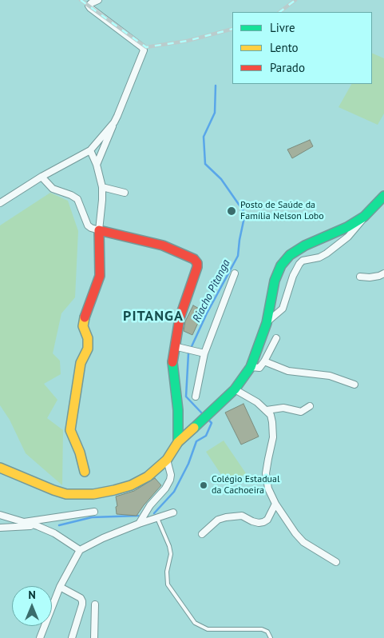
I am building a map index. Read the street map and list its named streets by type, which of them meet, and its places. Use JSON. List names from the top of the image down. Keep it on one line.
{"districts":["PITANGA"],"water":["Riacho Pitanga"],"places":["Posto de Saúde da Família Nelson Lobo","Colégio Estadual da Cachoeira"],"legend":["Livre","Lento","Parado"],"north":"top"}
